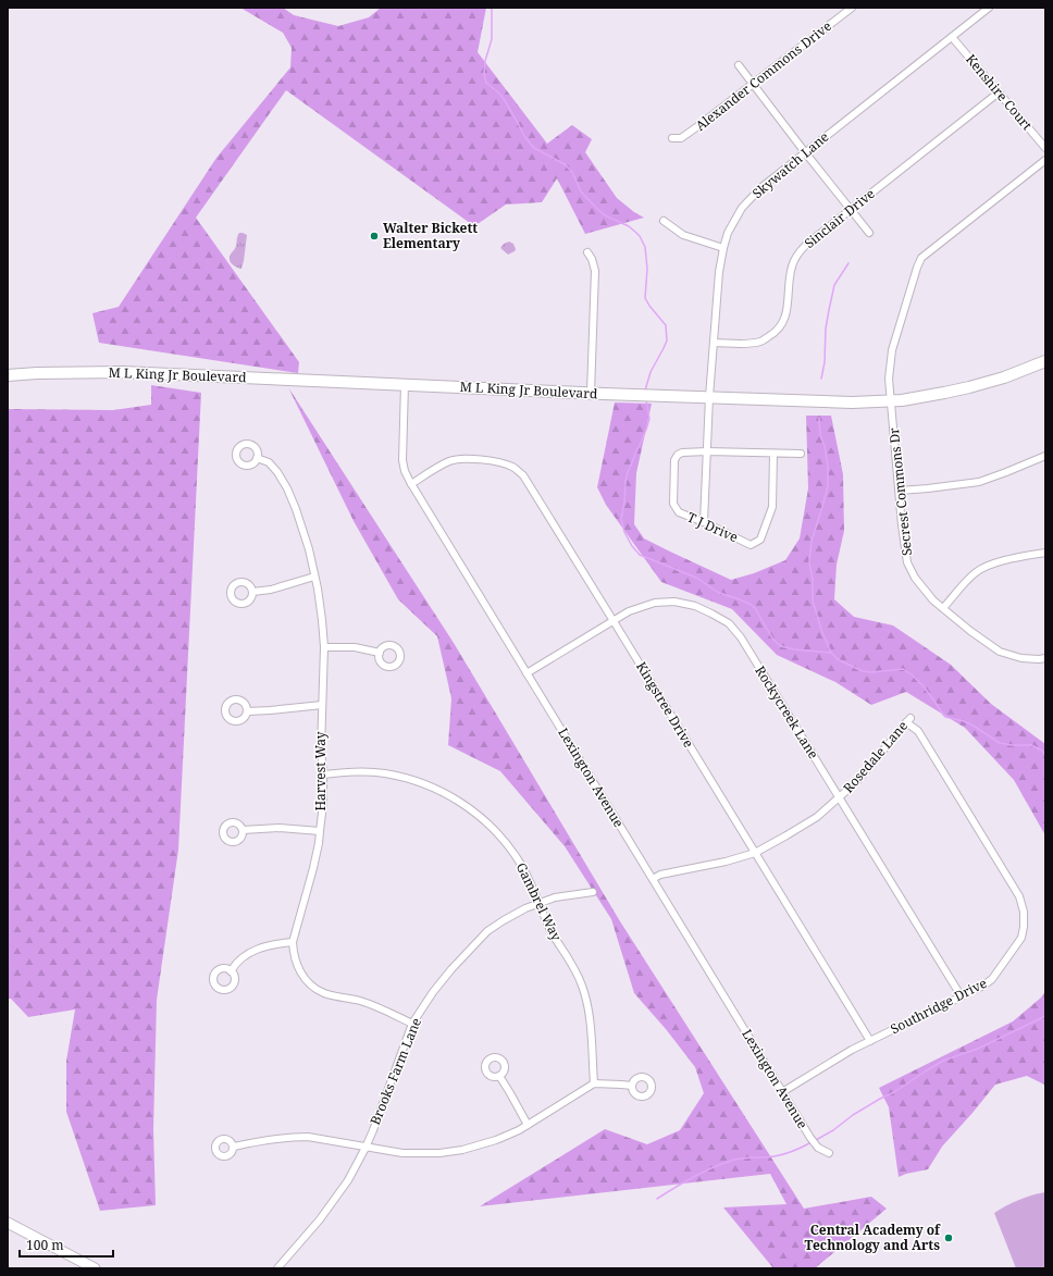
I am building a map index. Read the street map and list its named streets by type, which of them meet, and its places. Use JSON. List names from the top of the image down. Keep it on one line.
{"streets":{"main road":["M L King Jr Boulevard"],"street":["Alexander Commons Drive","Kenshire Court","Skywatch Lane","Sinclair Drive","Secrest Commons Dr","T J Drive","Kingstree Drive","Rockycreek Lane","Rosedale Lane","Harvest Way","Lexington Avenue","Gambrel Way","Southridge Drive","Brooks Farm Lane"]},"crossings":[["Kenshire Court","Skywatch Lane"],["Kenshire Court","Sinclair Drive"],["Skywatch Lane","Sinclair Drive"],["Skywatch Lane","M L King Jr Boulevard"],["Skywatch Lane","T J Drive"],["M L King Jr Boulevard","Secrest Commons Dr"],["M L King Jr Boulevard","Lexington Avenue"],["Kingstree Drive","Rockycreek Lane"],["Kingstree Drive","Rosedale Lane"],["Kingstree Drive","Lexington Avenue"],["Kingstree Drive","Southridge Drive"],["Rockycreek Lane","Rosedale Lane"],["Rockycreek Lane","Lexington Avenue"],["Rockycreek Lane","Southridge Drive"],["Rosedale Lane","Lexington Avenue"],["Rosedale Lane","Southridge Drive"],["Harvest Way","Gambrel Way"],["Harvest Way","Brooks Farm Lane"],["Lexington Avenue","Southridge Drive"],["Gambrel Way","Brooks Farm Lane"]],"places":["Walter Bickett Elementary","Central Academy of Technology and Arts"],"scale_bar":"100 m"}
